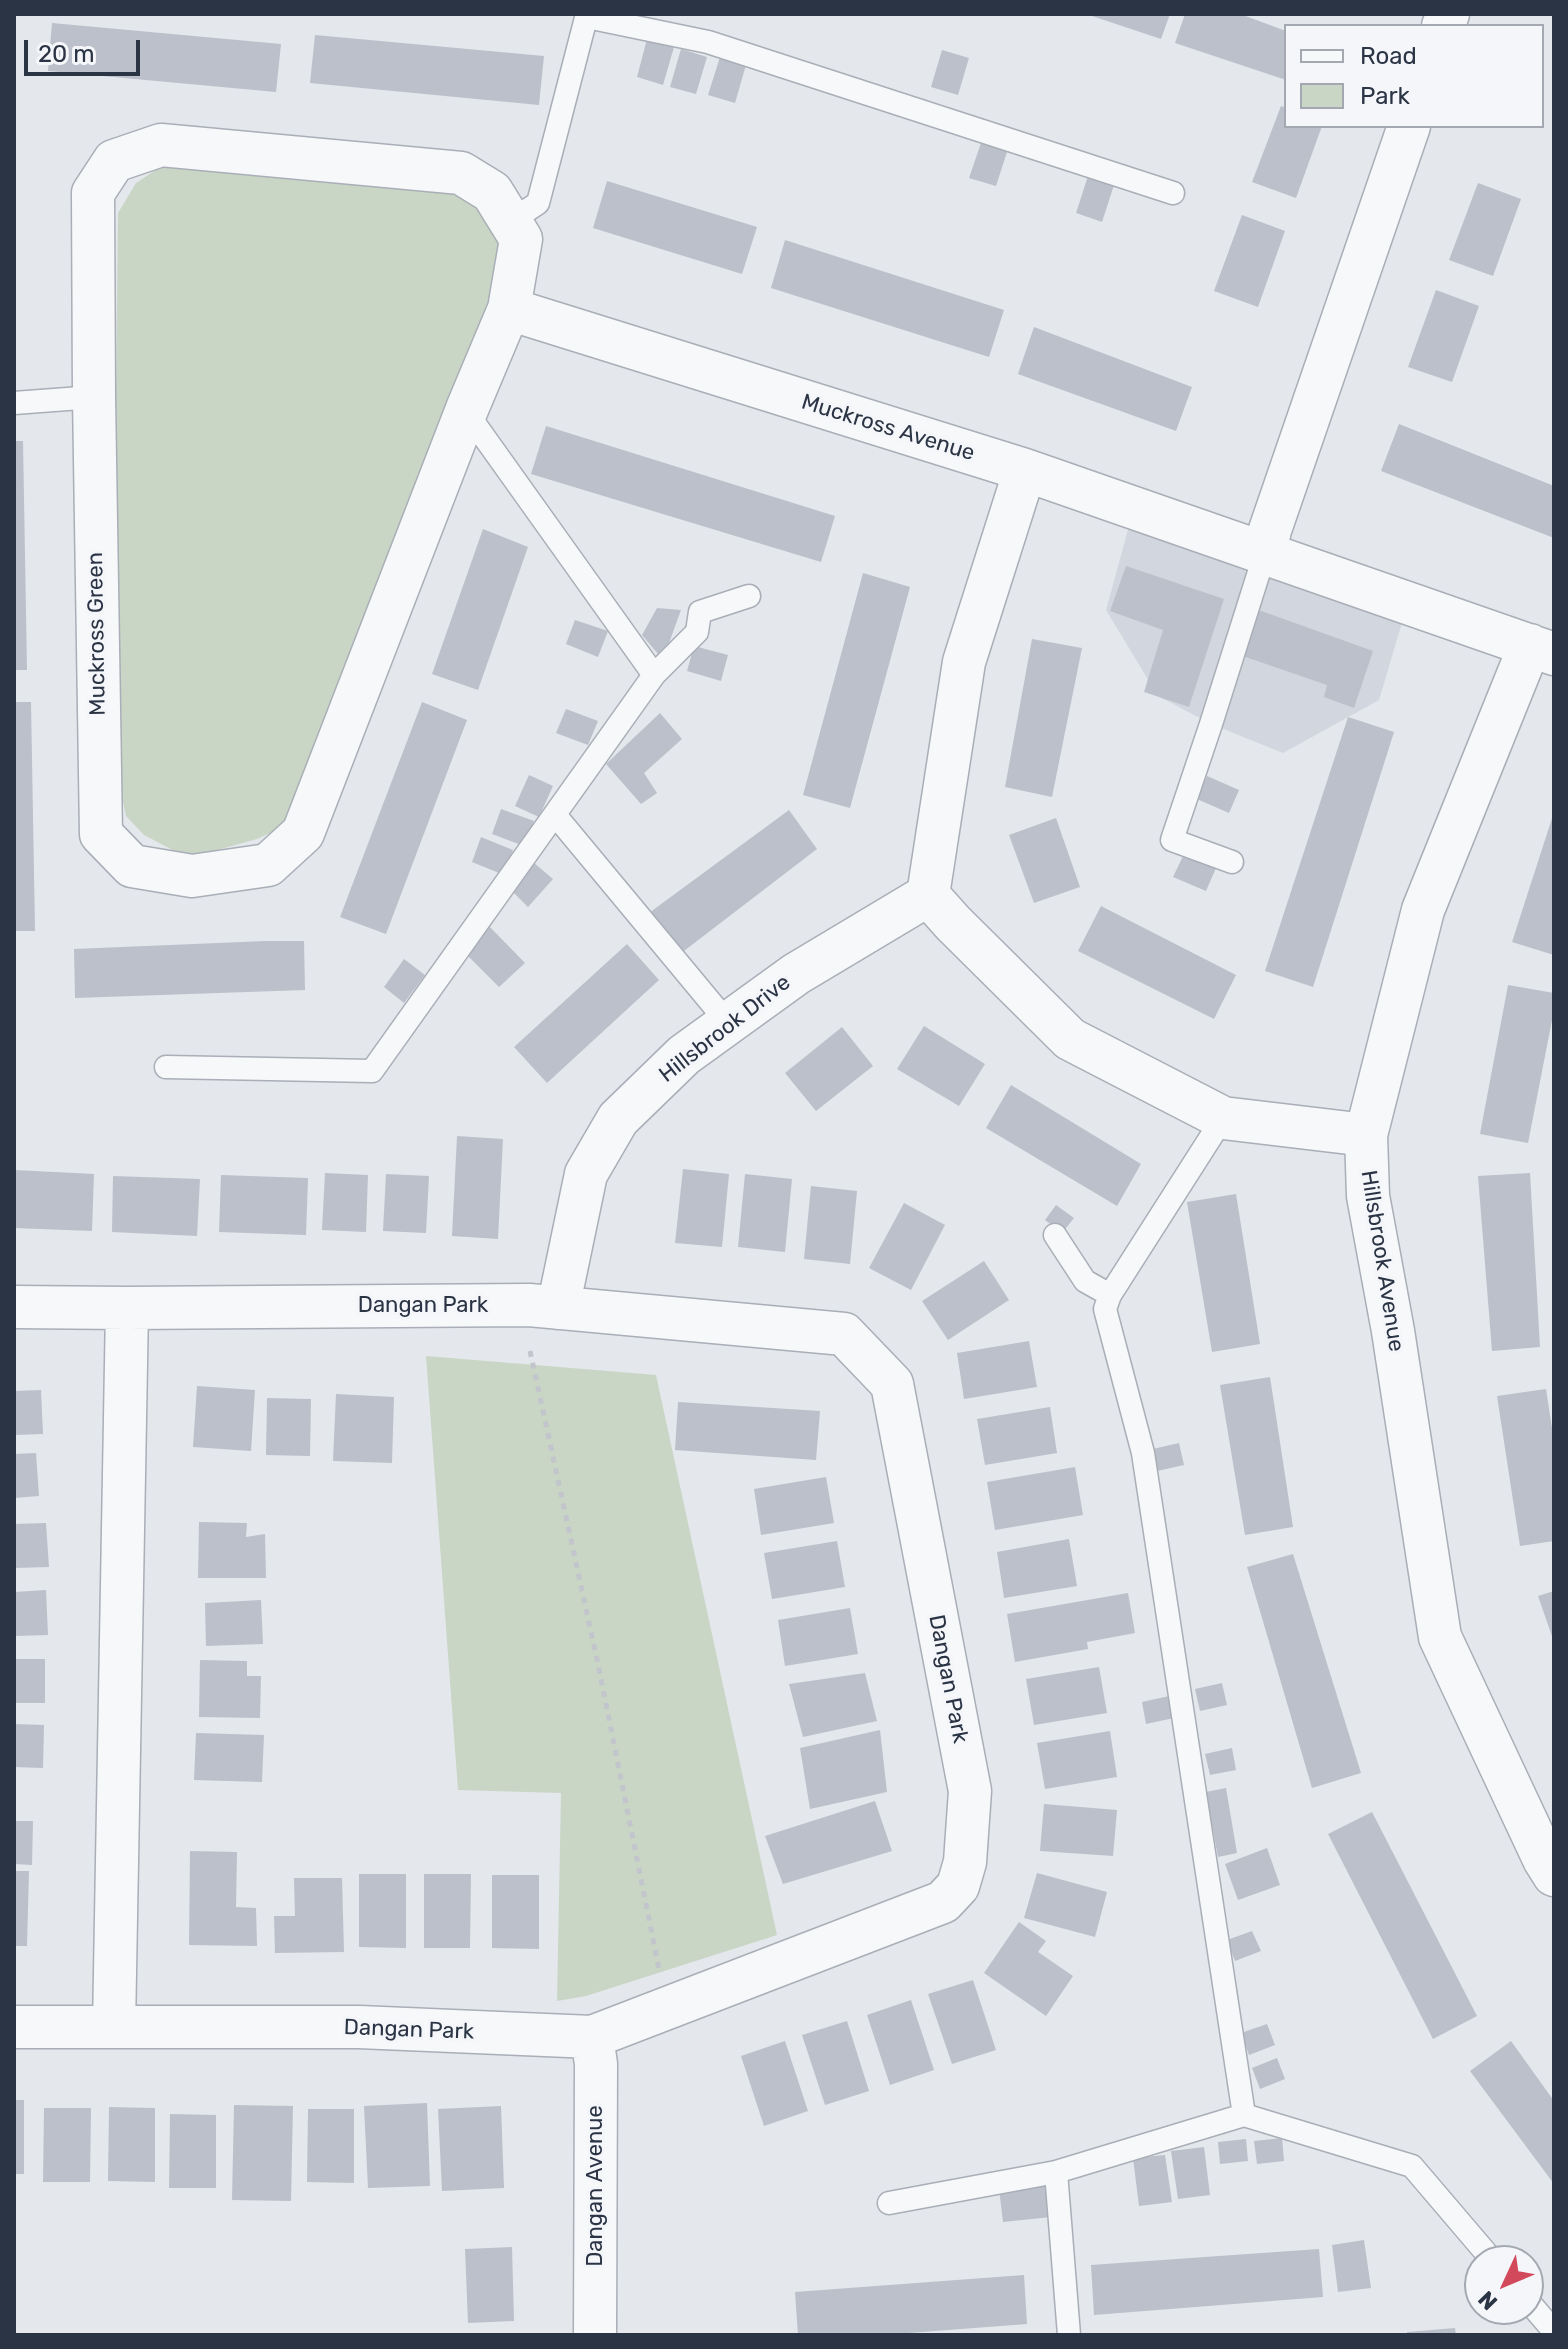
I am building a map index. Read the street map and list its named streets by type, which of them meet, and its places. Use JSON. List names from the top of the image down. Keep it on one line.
{"streets":{"street":["Muckross Avenue","Muckross Green","Hillsbrook Drive","Hillsbrook Avenue","Dangan Park","Dangan Avenue"]},"crossings":[["Muckross Avenue","Muckross Green"],["Muckross Avenue","Hillsbrook Avenue"],["Hillsbrook Drive","Dangan Park"],["Dangan Park","Dangan Avenue"]],"legend":["Road","Park"],"scale_bar":"20 m","north":"bottom left"}
